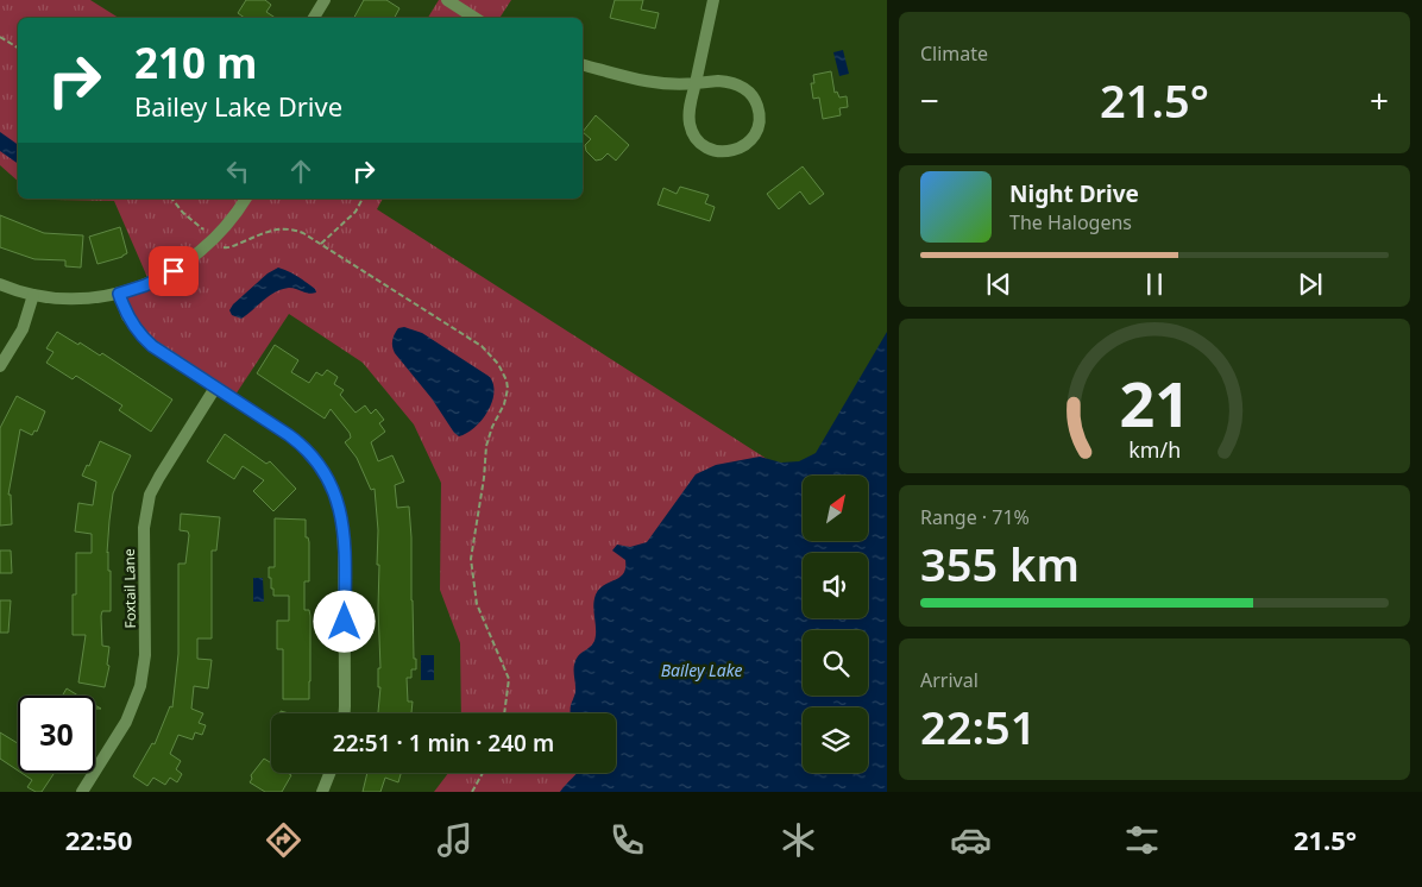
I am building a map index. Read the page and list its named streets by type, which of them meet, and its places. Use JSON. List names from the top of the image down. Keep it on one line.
{"streets":{"street":["Foxtail Lane"]},"water":["Bailey Lake"],"north":"top right","page":{"tile":["Climate",["Range · 71%","355 km"],["Arrival","22:51"]],"turn":["210 m","Bailey Lake Drive"],"heat":["−","21.5°","+"],"song":["Night Drive","The Halogens"],"limit":"30","trip":"22:51 · 1 min · 240 m","tabs":["22:50","21.5°"],"gauge":["21","km/h"]}}
